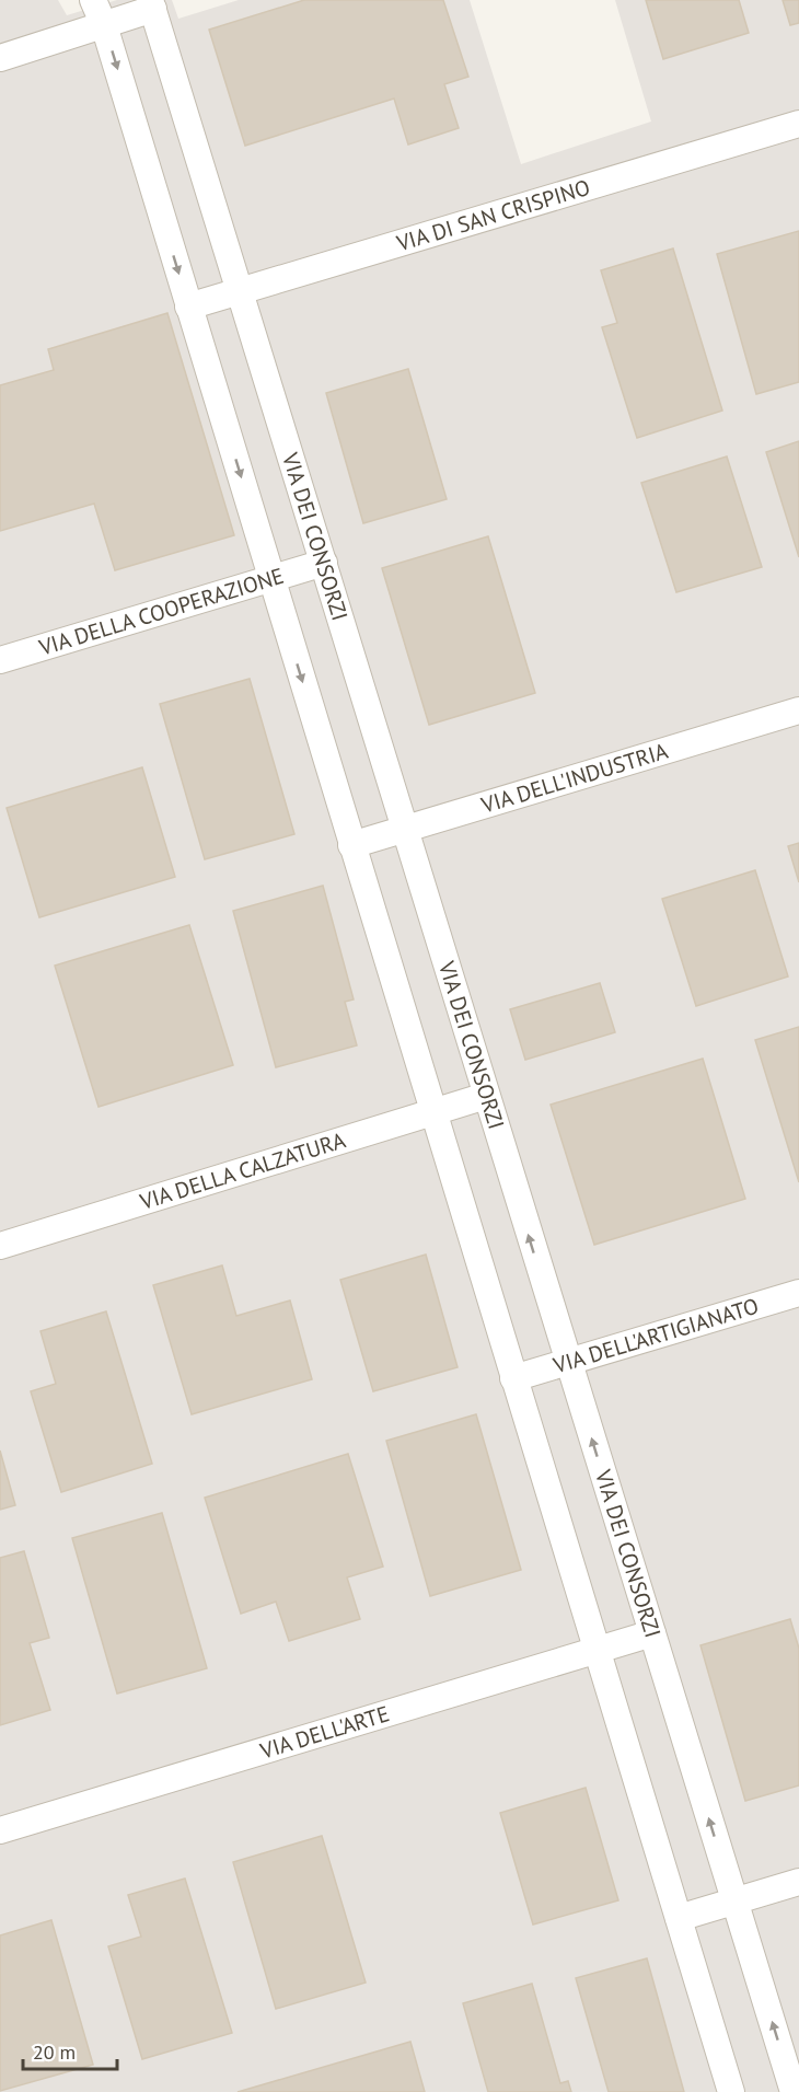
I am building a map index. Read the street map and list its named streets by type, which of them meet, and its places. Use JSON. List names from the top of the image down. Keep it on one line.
{"streets":{"street":["VIA DI SAN CRISPINO","VIA DEI CONSORZI","VIA DELLA COOPERAZIONE","VIA DELL'INDUSTRIA","VIA DELLA CALZATURA","VIA DELL'ARTIGIANATO","VIA DELL'ARTE"]},"crossings":[["VIA DI SAN CRISPINO","VIA DEI CONSORZI"],["VIA DEI CONSORZI","VIA DELLA COOPERAZIONE"],["VIA DEI CONSORZI","VIA DELL'INDUSTRIA"],["VIA DEI CONSORZI","VIA DELLA CALZATURA"],["VIA DEI CONSORZI","VIA DELL'ARTIGIANATO"],["VIA DEI CONSORZI","VIA DELL'ARTE"]],"scale_bar":"20 m"}
